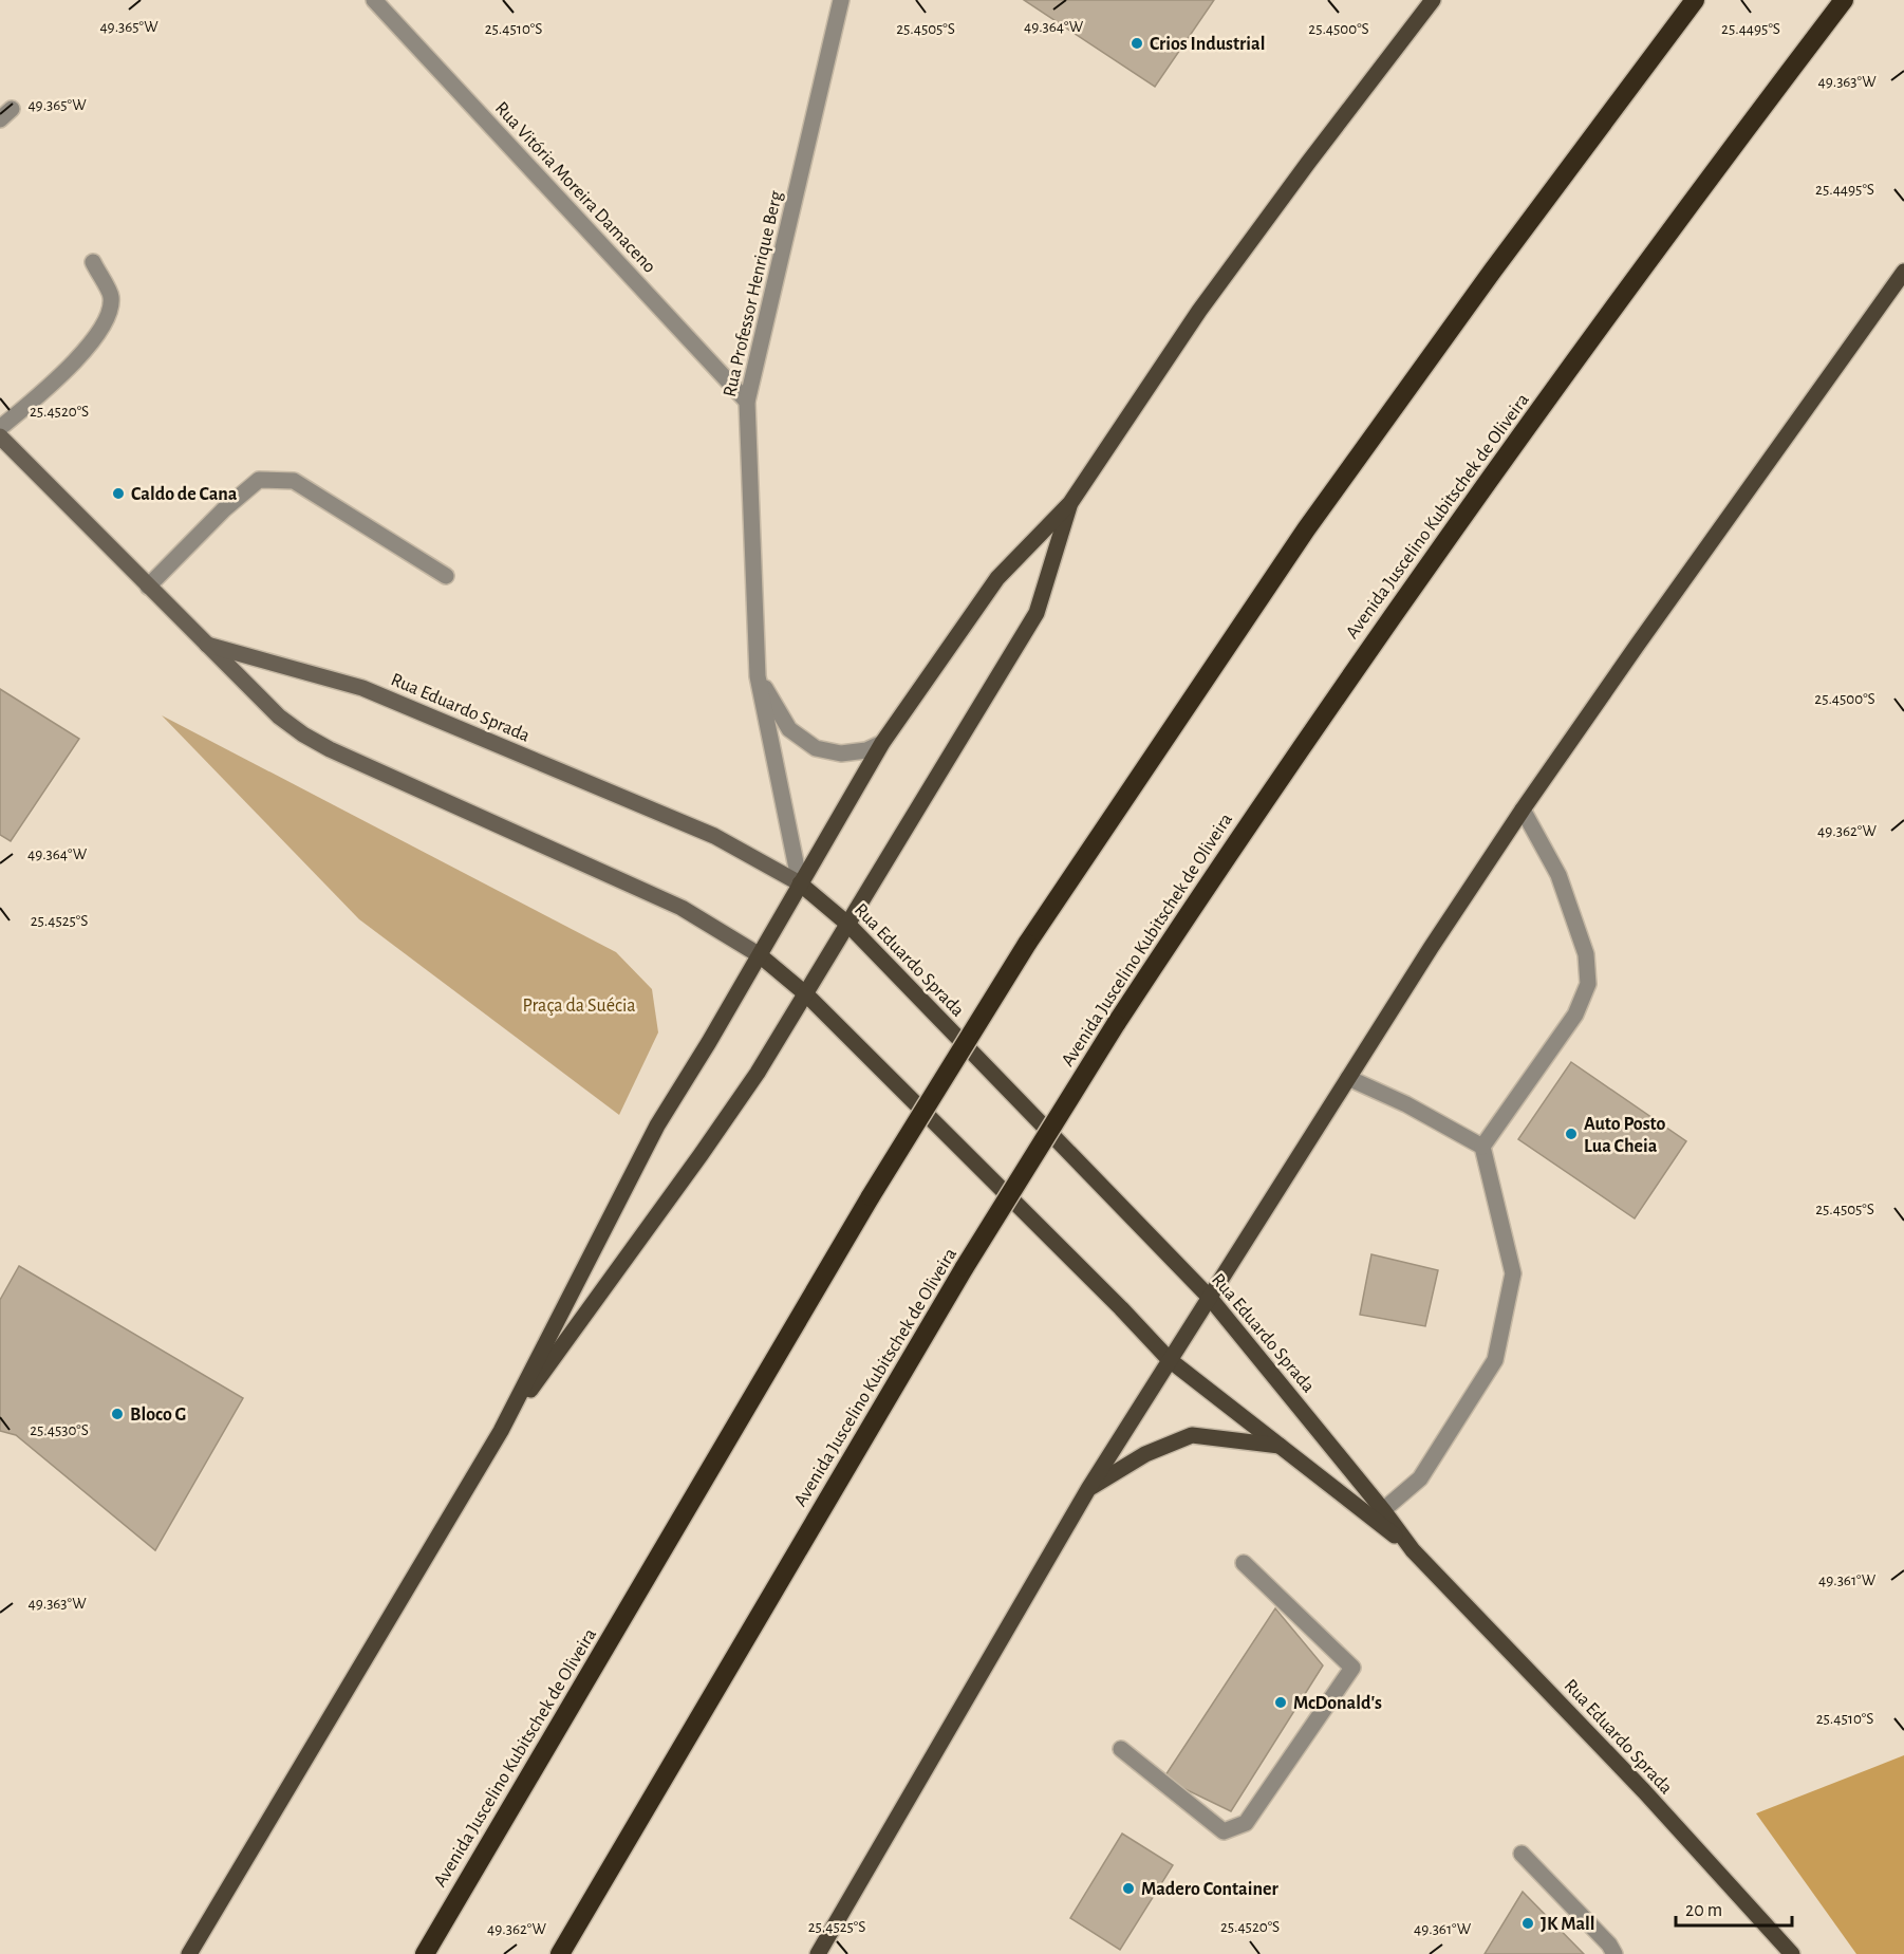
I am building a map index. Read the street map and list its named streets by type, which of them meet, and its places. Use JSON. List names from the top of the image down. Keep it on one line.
{"streets":{"highway":["Avenida Juscelino Kubitschek de Oliveira"],"main road":["Rua Eduardo Sprada"],"street":["Rua Vitória Moreira Damaceno","Rua Professor Henrique Berg"]},"crossings":[["Rua Vitória Moreira Damaceno","Rua Professor Henrique Berg"],["Rua Professor Henrique Berg","Rua Eduardo Sprada"]],"parks":["Praça da Suécia"],"places":["Crios Industrial","Caldo de Cana","Auto Posto Lua Cheia","Bloco G","McDonald's","Madero Container","JK Mall"],"scale_bar":"20 m","coordinates":["49.365°W","49.364°W","25.4510°S","25.4505°S","25.4500°S","25.4495°S","49.363°W","25.4520°S","49.362°W","25.4525°S","25.4530°S","49.361°W"]}
